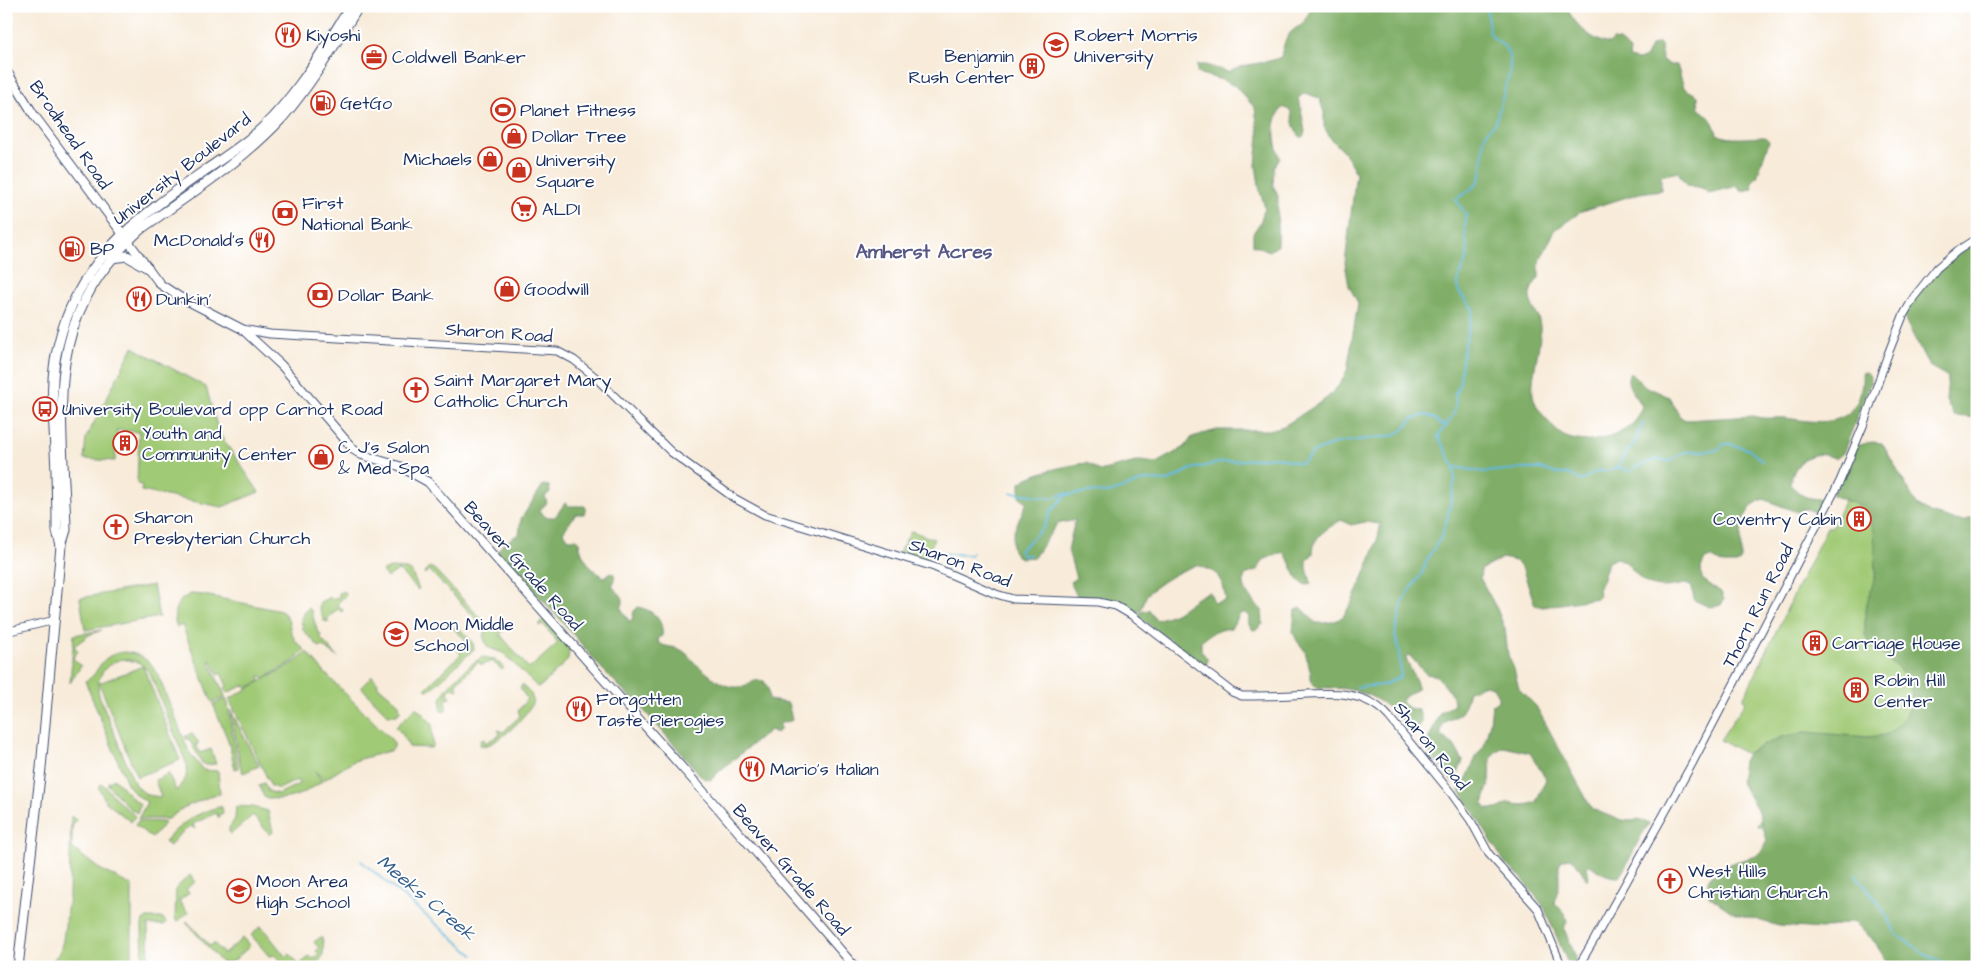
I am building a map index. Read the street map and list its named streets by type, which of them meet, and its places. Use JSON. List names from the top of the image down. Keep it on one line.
{"streets":{"main road":["Brodhead Road","University Boulevard","Beaver Grade Road"],"street":["Sharon Road","Thorn Run Road"]},"crossings":[["Brodhead Road","University Boulevard"],["Brodhead Road","Beaver Grade Road"],["University Boulevard","Beaver Grade Road"],["Sharon Road","Beaver Grade Road"]],"districts":["Amherst Acres"],"water":["Meeks Creek"],"places":{"restaurant":["Kiyoshi","McDonald's","Dunkin'","Forgotten Taste Pierogies","Mario's Italian"],"school or university":["Robert Morris University","Moon Middle School","Moon Area High School"],"office":["Coldwell Banker"],"building":["Benjamin Rush Center","Youth and Community Center","Coventry Cabin","Carriage House","Robin Hill Center"],"fuel station":["GetGo","BP"],"sports":["Planet Fitness"],"shop":["Dollar Tree","Michaels","University Square","Goodwill","C J's Salon & Med Spa"],"supermarket":["ALDI"],"bank":["First National Bank","Dollar Bank"],"church":["Saint Margaret Mary Catholic Church","Sharon Presbyterian Church","West Hills Christian Church"],"bus stop":["University Boulevard opp Carnot Road"]}}
